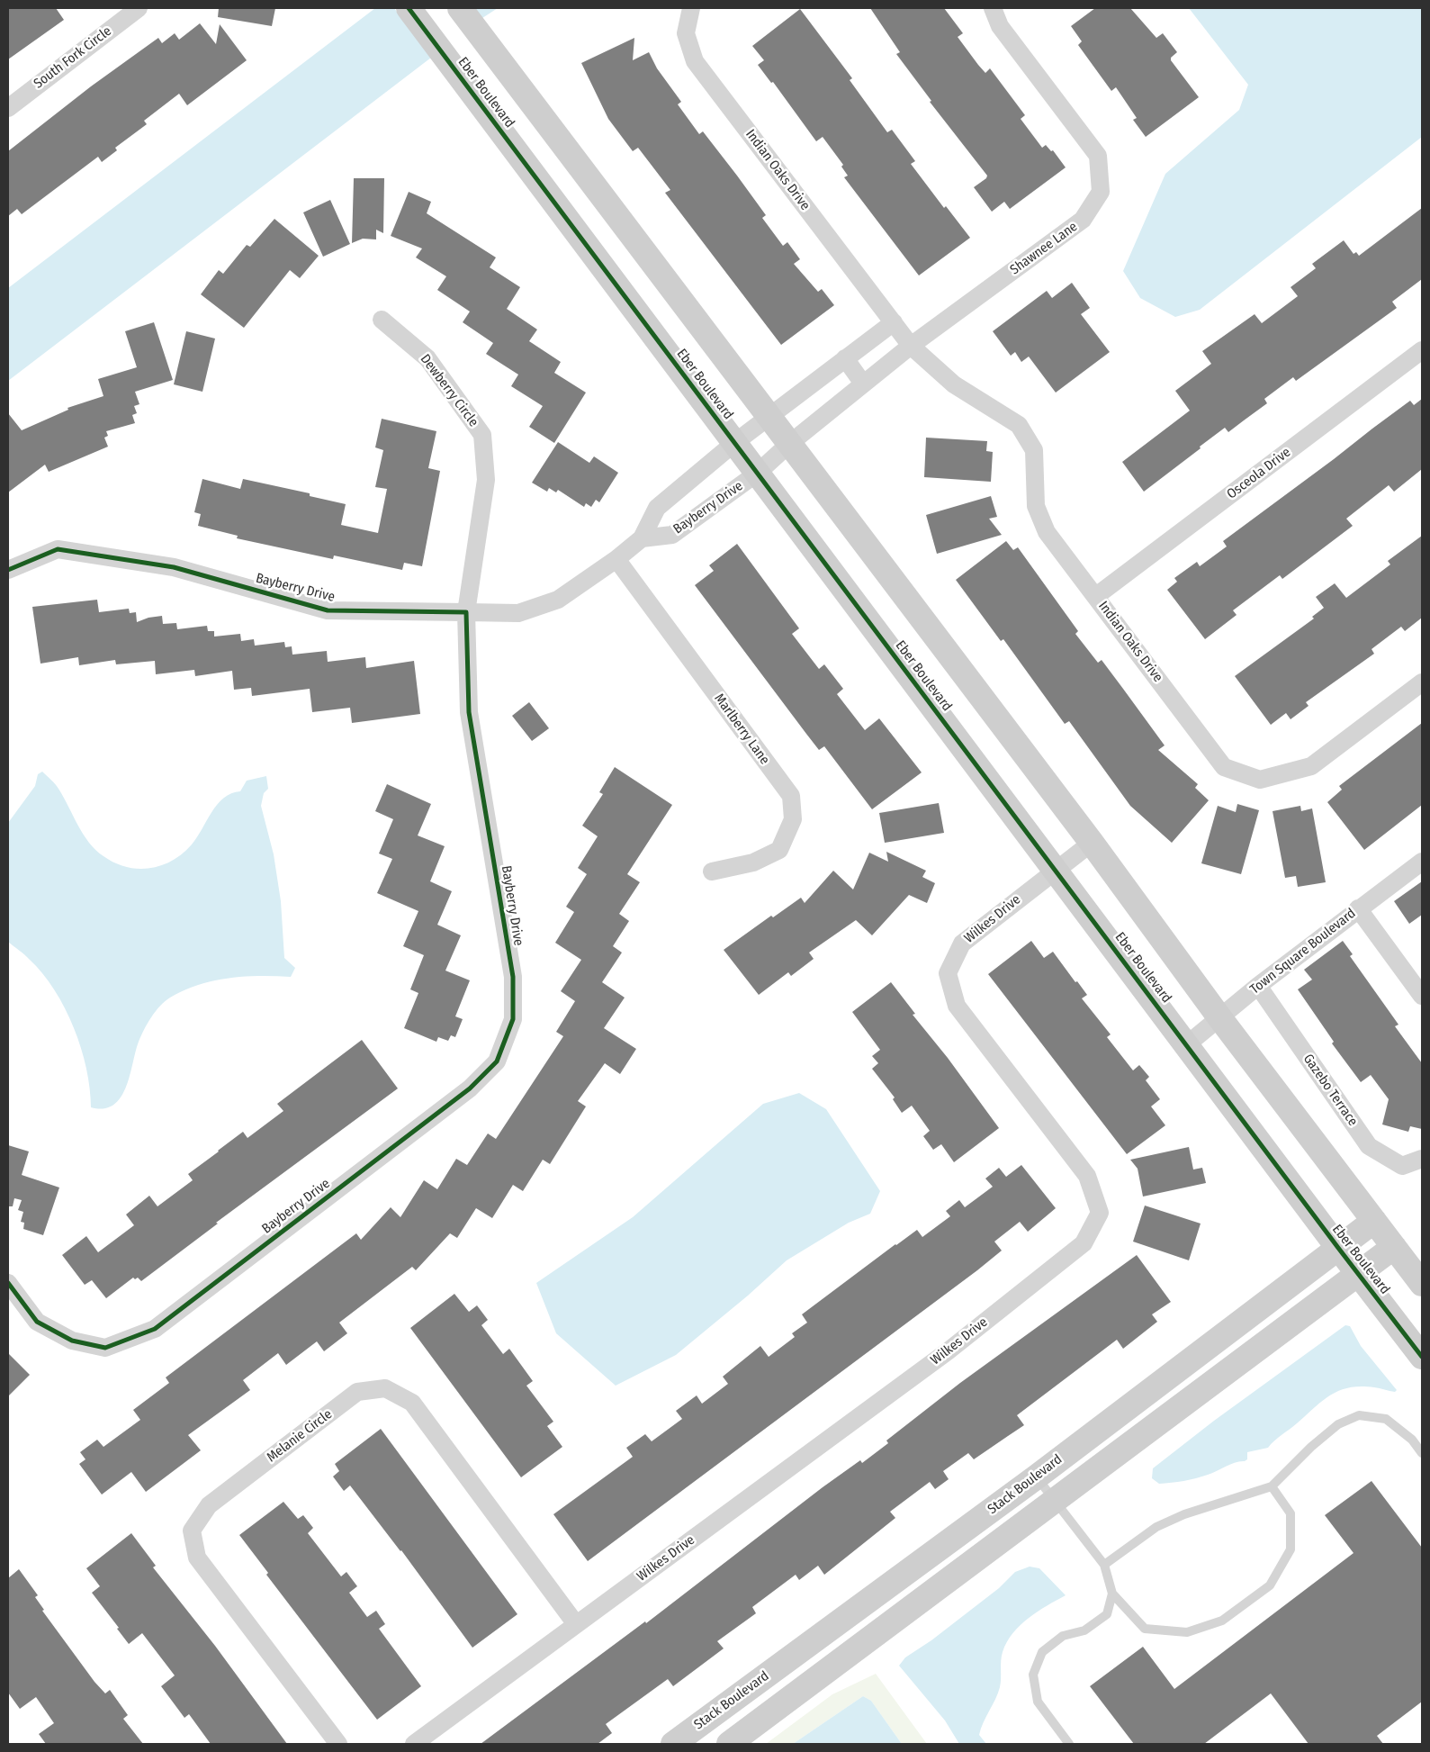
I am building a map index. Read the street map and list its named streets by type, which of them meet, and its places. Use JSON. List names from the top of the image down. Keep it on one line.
{"streets":{"street":["South Fork Circle","Eber Boulevard","Indian Oaks Drive","Shawnee Lane","Dewberry Circle","Osceola Drive","Bayberry Drive","Marlberry Lane","Wilkes Drive","Town Square Boulevard","Gazebo Terrace","Melanie Circle","Stack Boulevard"]},"crossings":[["Eber Boulevard","Bayberry Drive"],["Eber Boulevard","Wilkes Drive"],["Eber Boulevard","Town Square Boulevard"],["Eber Boulevard","Stack Boulevard"],["Indian Oaks Drive","Shawnee Lane"],["Indian Oaks Drive","Osceola Drive"],["Dewberry Circle","Bayberry Drive"],["Bayberry Drive","Marlberry Lane"],["Wilkes Drive","Melanie Circle"],["Town Square Boulevard","Gazebo Terrace"]]}
